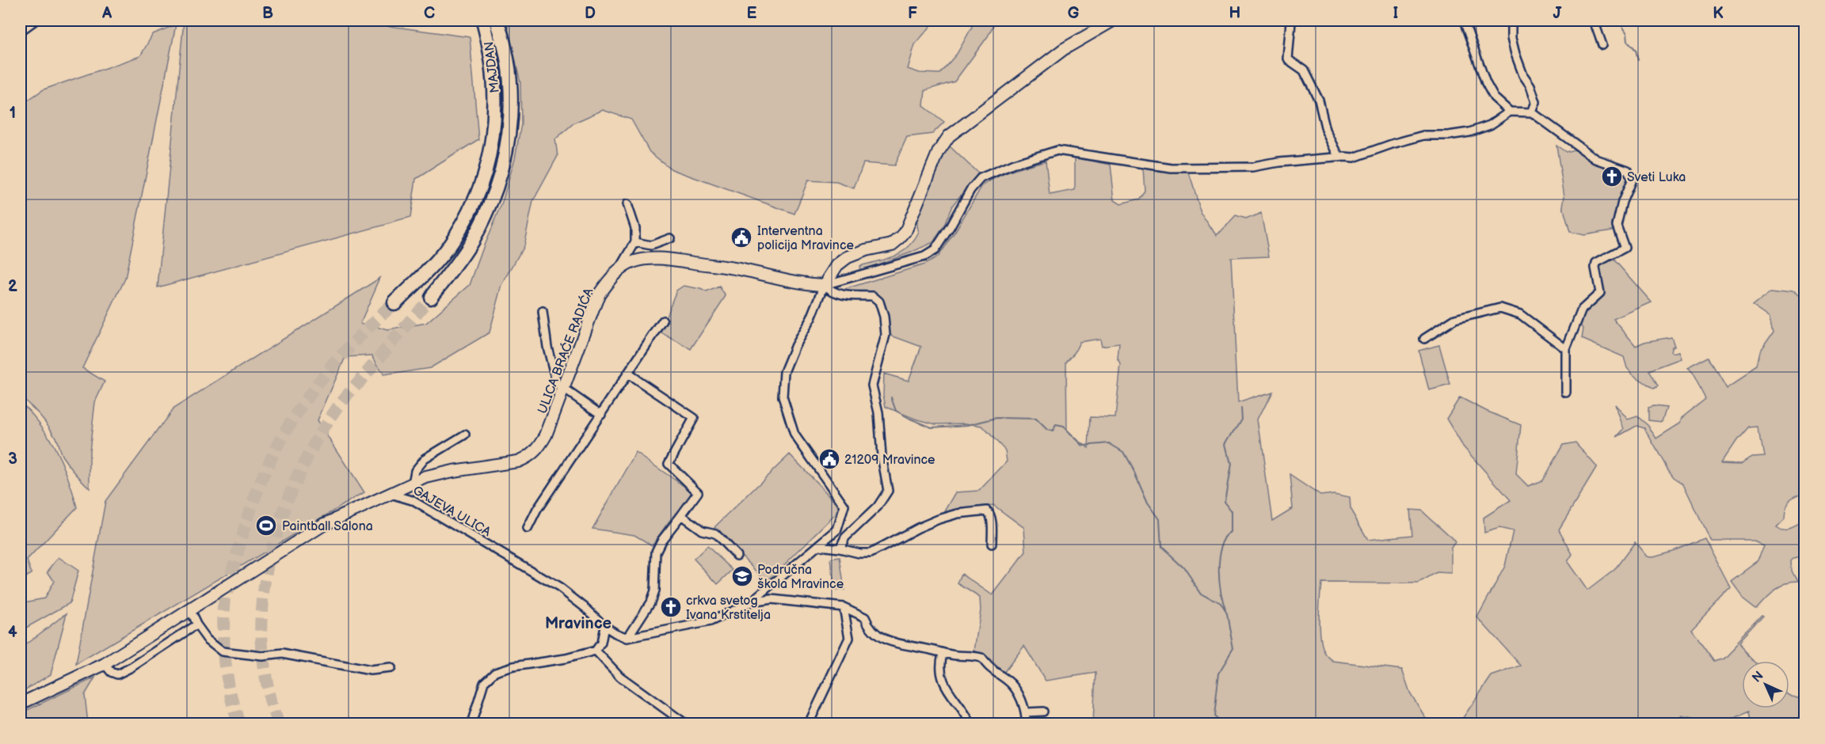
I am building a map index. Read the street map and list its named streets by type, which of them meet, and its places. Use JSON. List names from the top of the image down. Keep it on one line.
{"streets":{"highway":["MAJDAN"],"main road":["ULICA BRAĆE RADIĆA"],"street":["GAJEVA ULICA"]},"crossings":[["ULICA BRAĆE RADIĆA","GAJEVA ULICA"]],"districts":["Mravince"],"places":{"church":["Sveti Luka","crkva svetog Ivana Krstitelja"],"public building":["Interventna policija Mravince","21209 Mravince"],"sports":["Paintball Salona"],"school or university":["Područna škola Mravince"]},"north":"top left","grid":{"columns":["A","B","C","D","E","F","G","H","I","J","K"],"rows":["1","2","3","4"]}}
